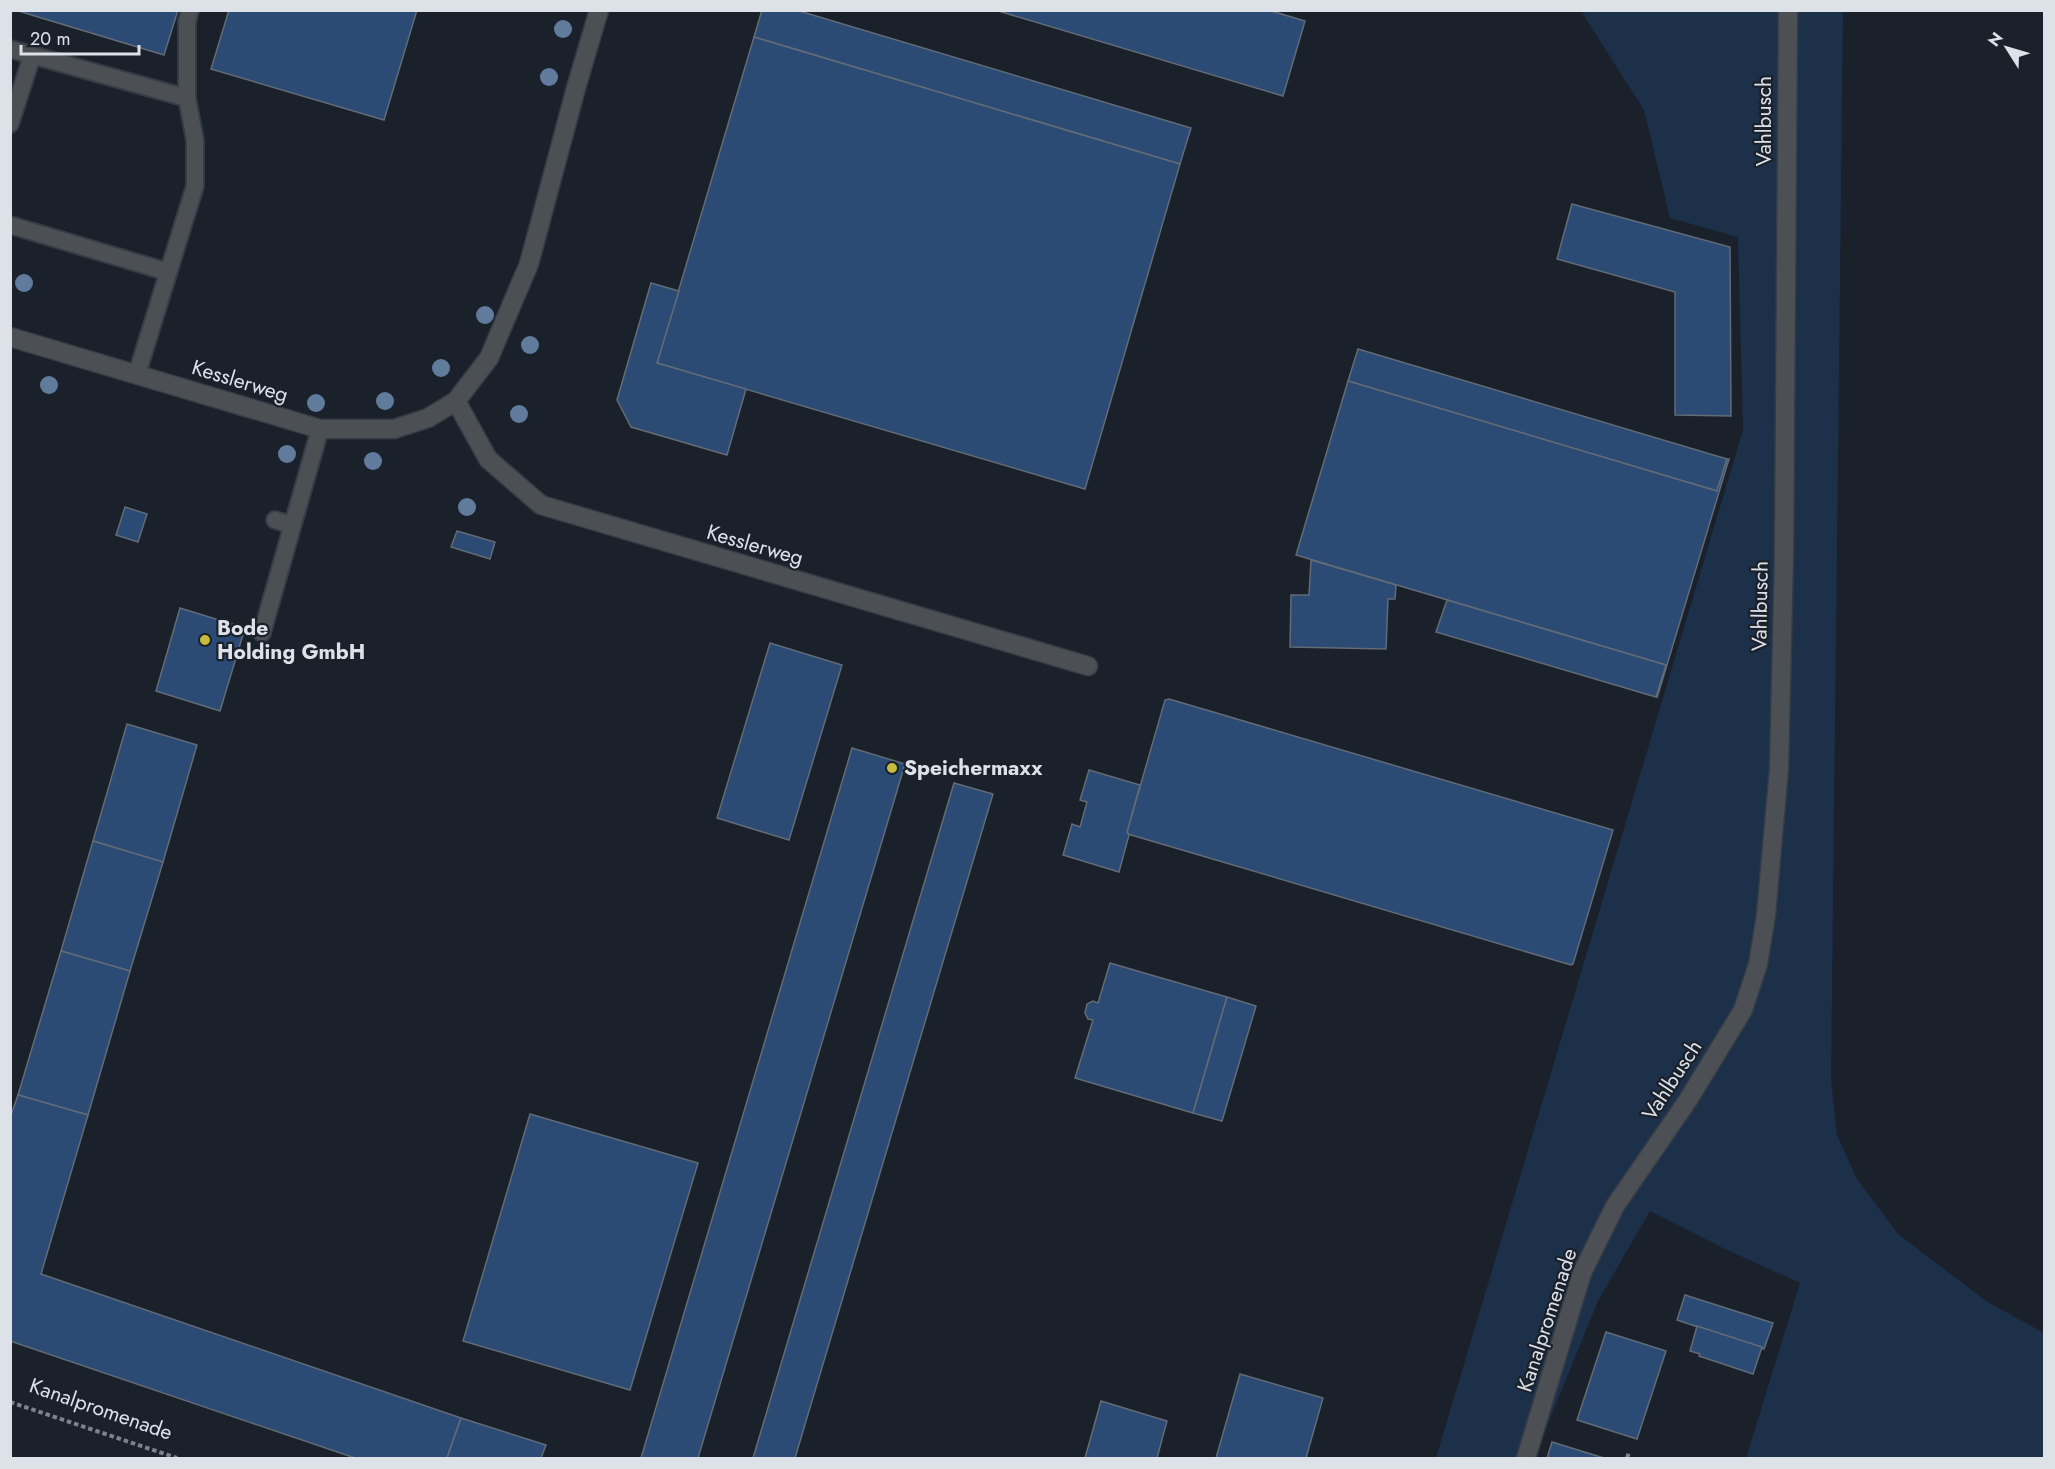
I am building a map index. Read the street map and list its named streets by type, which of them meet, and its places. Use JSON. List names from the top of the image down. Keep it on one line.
{"streets":{"street":["Vahlbusch","Kesslerweg","Kanalpromenade"]},"crossings":[["Vahlbusch","Kanalpromenade"]],"places":["Bode Holding GmbH","Speichermaxx"],"scale_bar":"20 m","north":"top left"}
